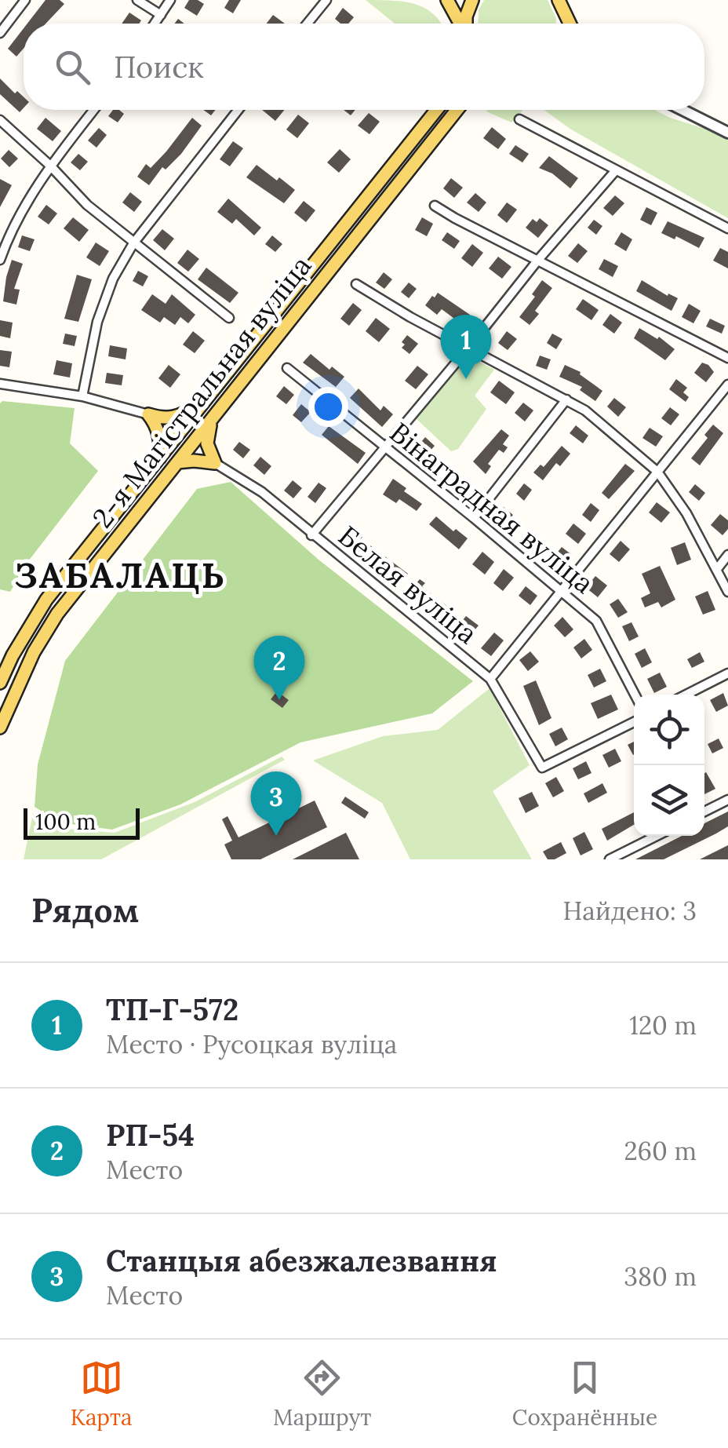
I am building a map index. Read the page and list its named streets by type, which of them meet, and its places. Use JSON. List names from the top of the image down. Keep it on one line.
{"streets":{"main road":["2-я Магістральная вуліца"],"street":["Вінаградная вуліца","Белая вуліца"]},"districts":["ЗАБАЛАЦЬ"],"scale_bar":"100 m","page":{"search":"Поиск","pins":["1","2","3"],"scale":"100 m","heading":["Рядом","Найдено: 3"],"list":[{"mark":"1","name":"ТП-Г-572","note":"Место · Русоцкая вуліца","value":"120 m"},{"mark":"2","name":"РП-54","note":"Место","value":"260 m"},{"mark":"3","name":"Станцыя абезжалезвання","note":"Место","value":"380 m"}],"nav":["Карта","Маршрут","Сохранённые"]}}
